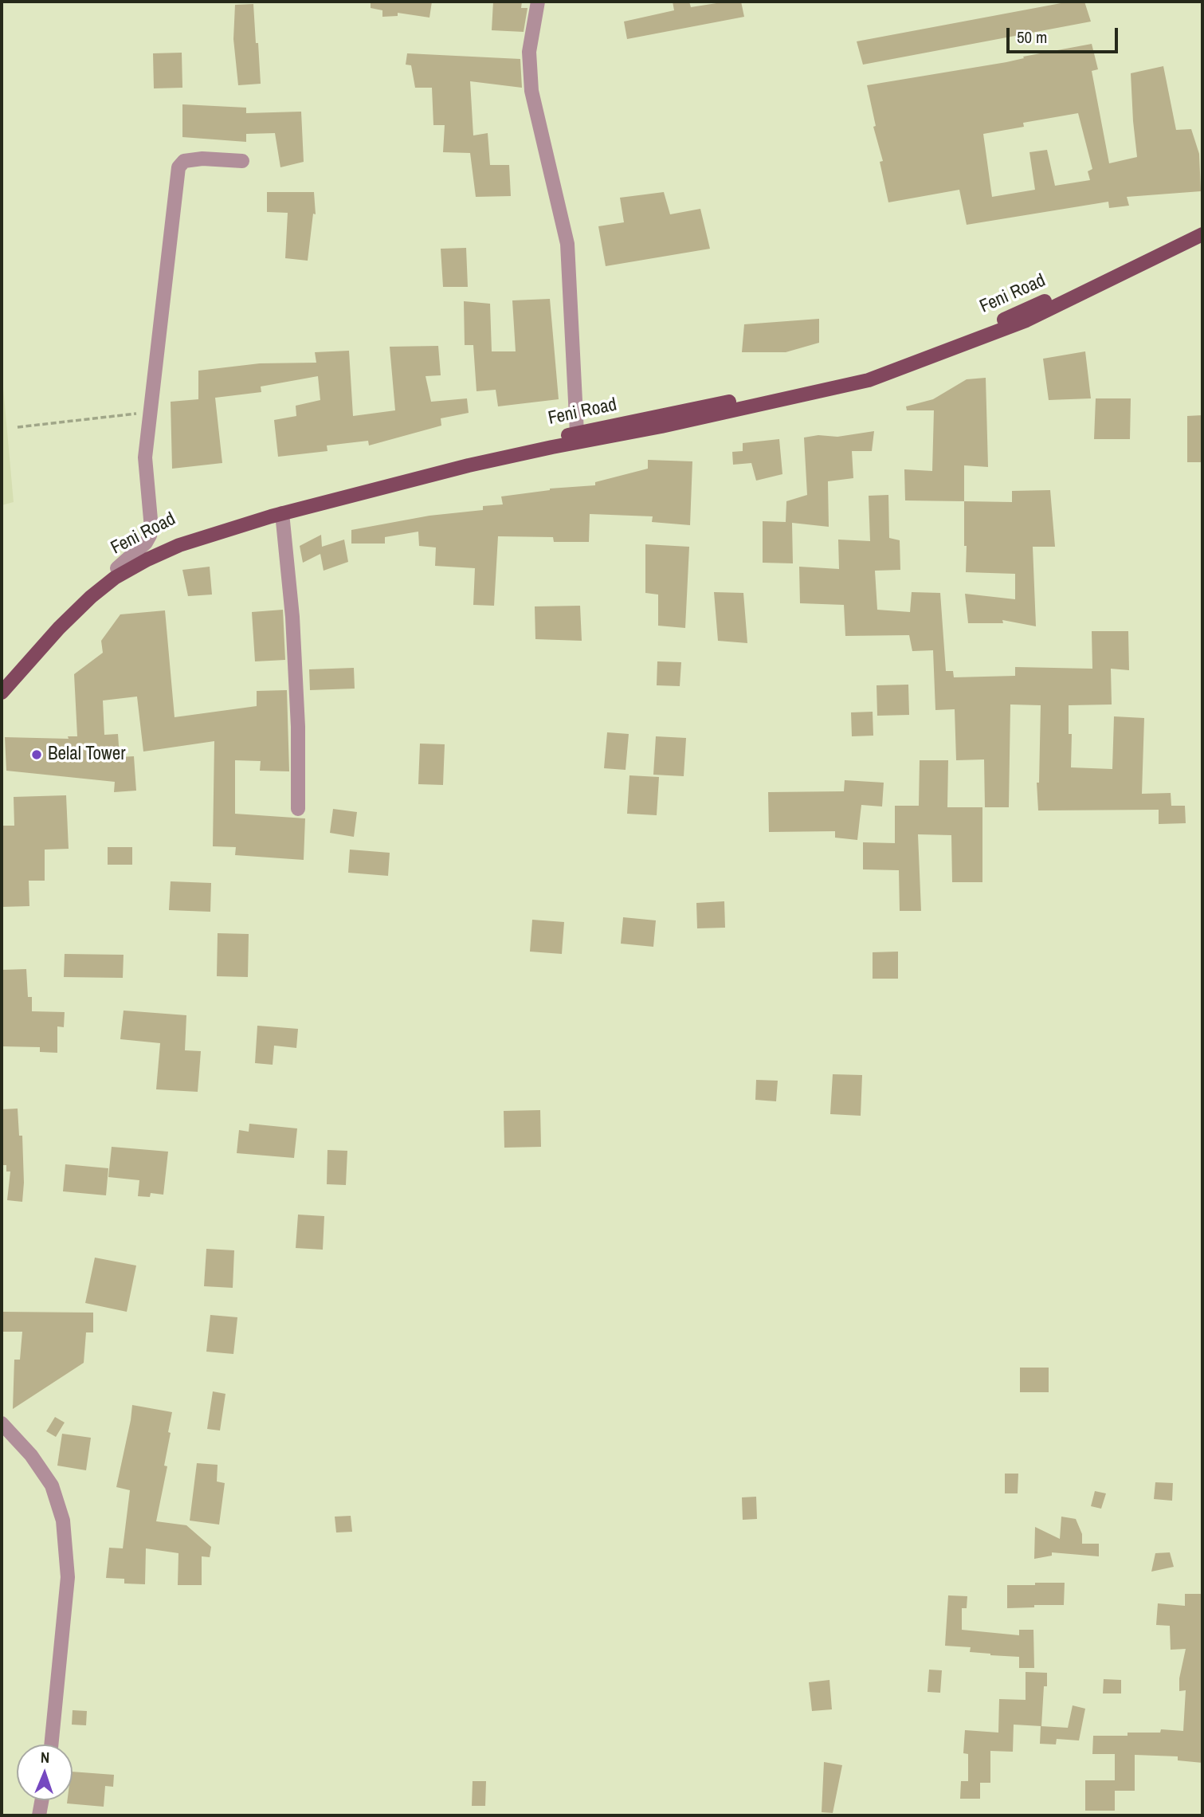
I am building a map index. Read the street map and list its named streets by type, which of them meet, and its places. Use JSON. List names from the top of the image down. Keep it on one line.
{"streets":{"main road":["Feni Road"]},"places":["Belal Tower"],"scale_bar":"50 m","north":"top"}
